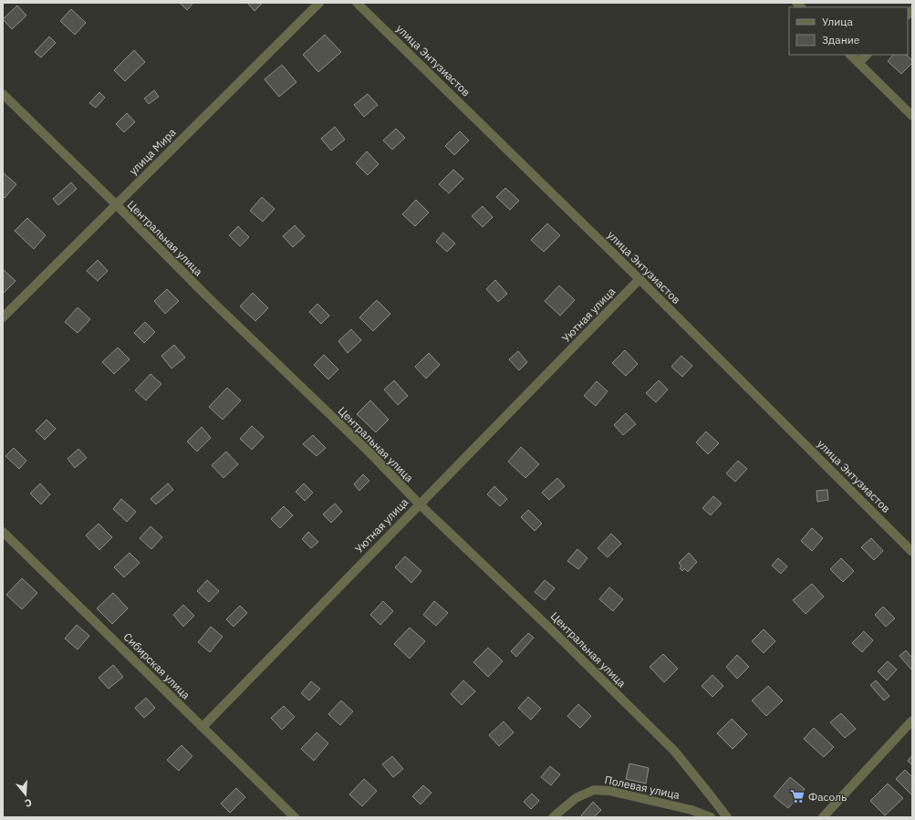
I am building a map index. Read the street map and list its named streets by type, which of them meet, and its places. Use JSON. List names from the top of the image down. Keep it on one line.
{"streets":{"street":["улица Энтузиастов","улица Мира","Центральная улица","Уютная улица","Сибирская улица","Полевая улица"]},"crossings":[["улица Энтузиастов","Уютная улица"],["улица Мира","Центральная улица"],["Центральная улица","Уютная улица"],["Уютная улица","Сибирская улица"]],"places":{"supermarket":["Фасоль"]},"legend":["Улица","Здание"],"north":"bottom"}
